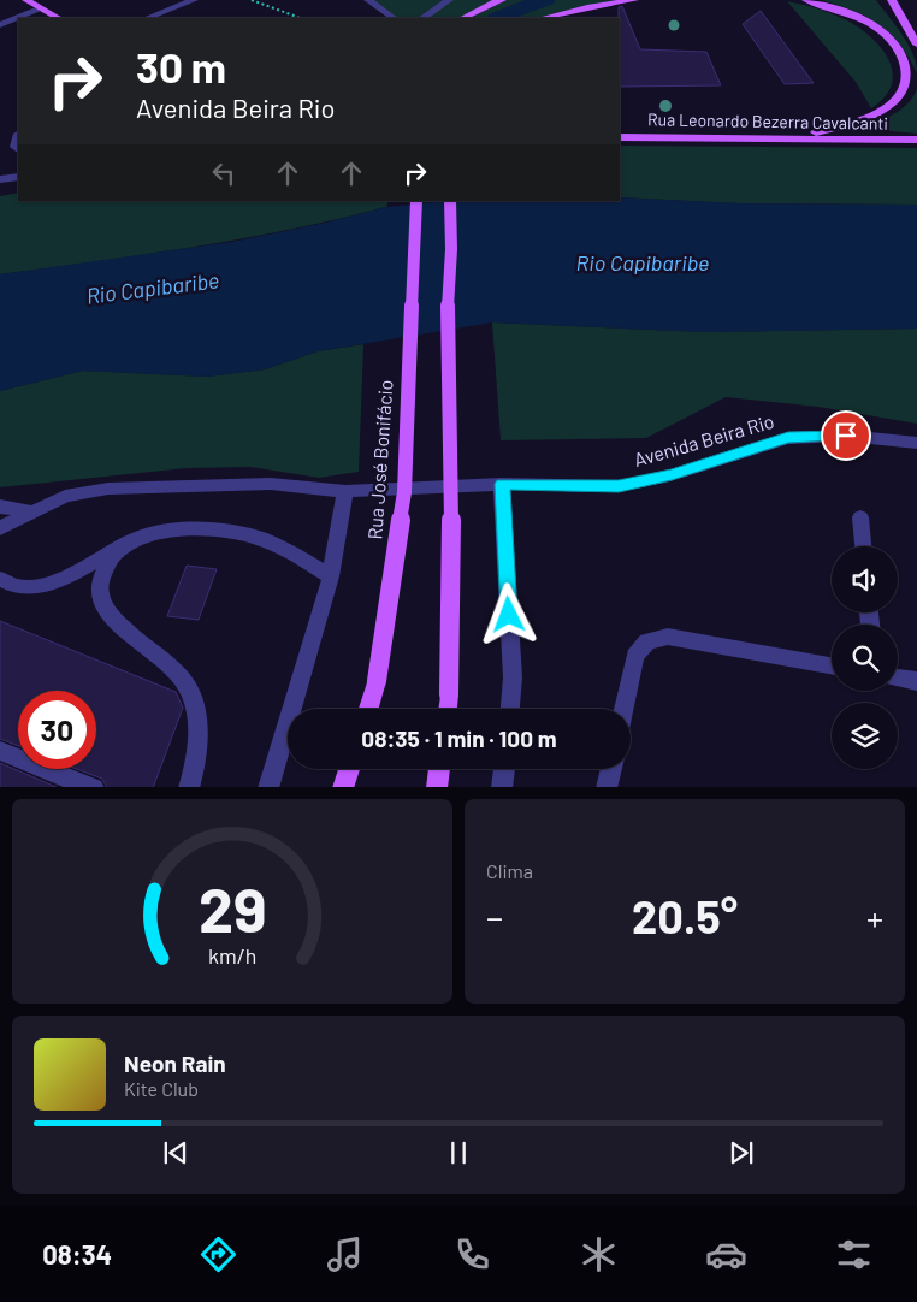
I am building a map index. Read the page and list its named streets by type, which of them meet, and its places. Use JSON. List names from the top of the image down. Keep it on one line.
{"streets":{"main road":["Rua Leonardo Bezerra Cavalcanti","Rua José Bonifácio"],"street":["Avenida Beira Rio"]},"water":["Rio Capibaribe"],"page":{"turn":["30 m","Avenida Beira Rio"],"limit":"30","trip":"08:35 · 1 min · 100 m","tile":"Clima","heat":["−","20.5°","+"],"song":["Neon Rain","Kite Club"],"tabs":"08:34","gauge":["29","km/h"]}}
